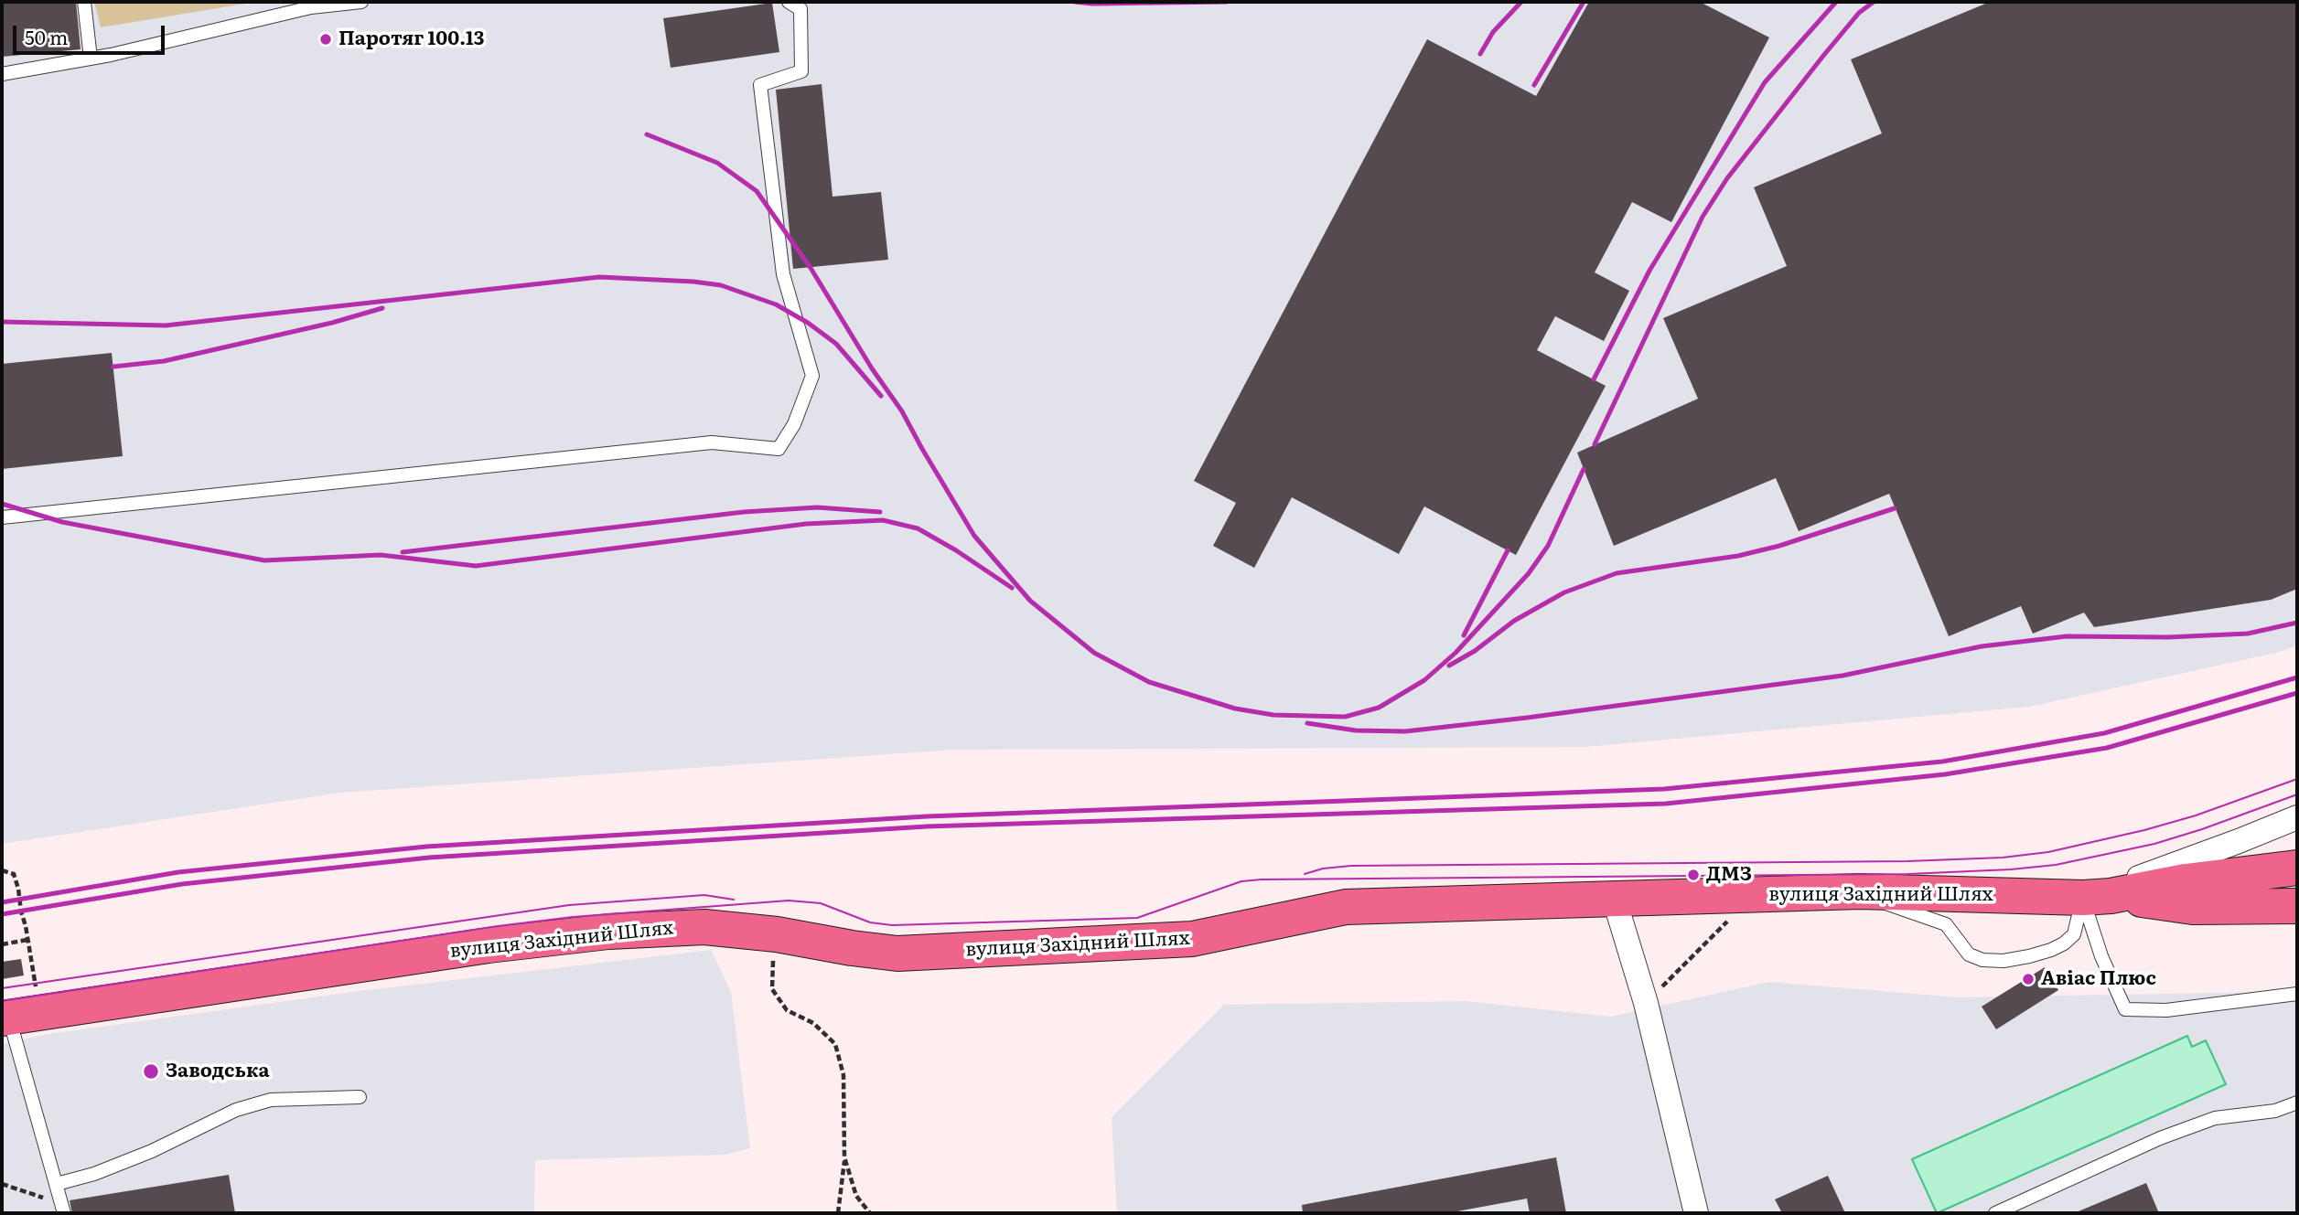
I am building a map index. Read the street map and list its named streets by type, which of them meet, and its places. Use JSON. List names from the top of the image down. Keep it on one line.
{"streets":{"highway":["вулиця Західний Шлях"]},"places":["Паротяг 100.13","ДМЗ","Авіас Плюс","Заводська"],"scale_bar":"50 m"}
